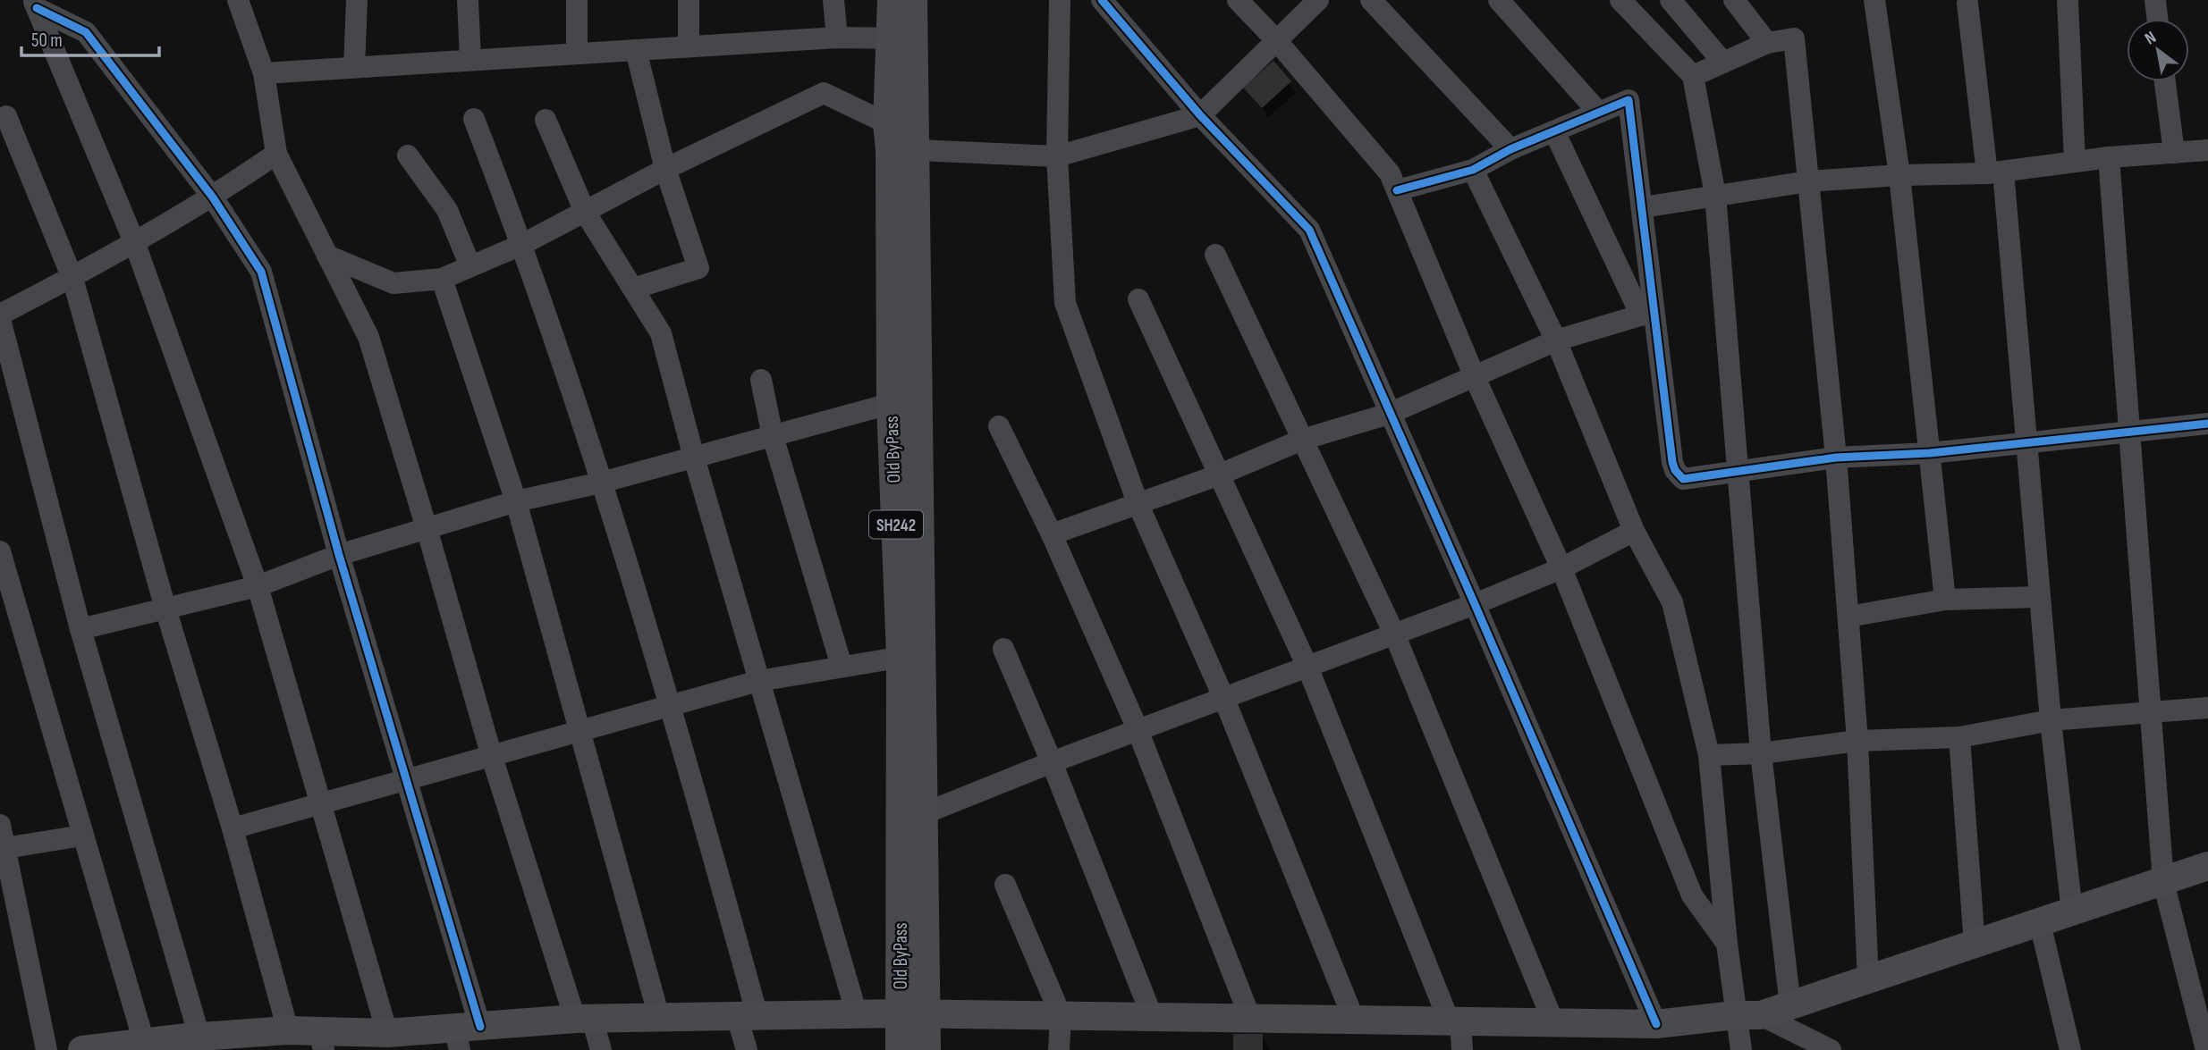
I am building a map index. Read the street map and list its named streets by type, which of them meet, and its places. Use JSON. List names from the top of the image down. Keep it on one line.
{"streets":{"main road":["Old ByPass","SH242"]},"scale_bar":"50 m","north":"top left"}
